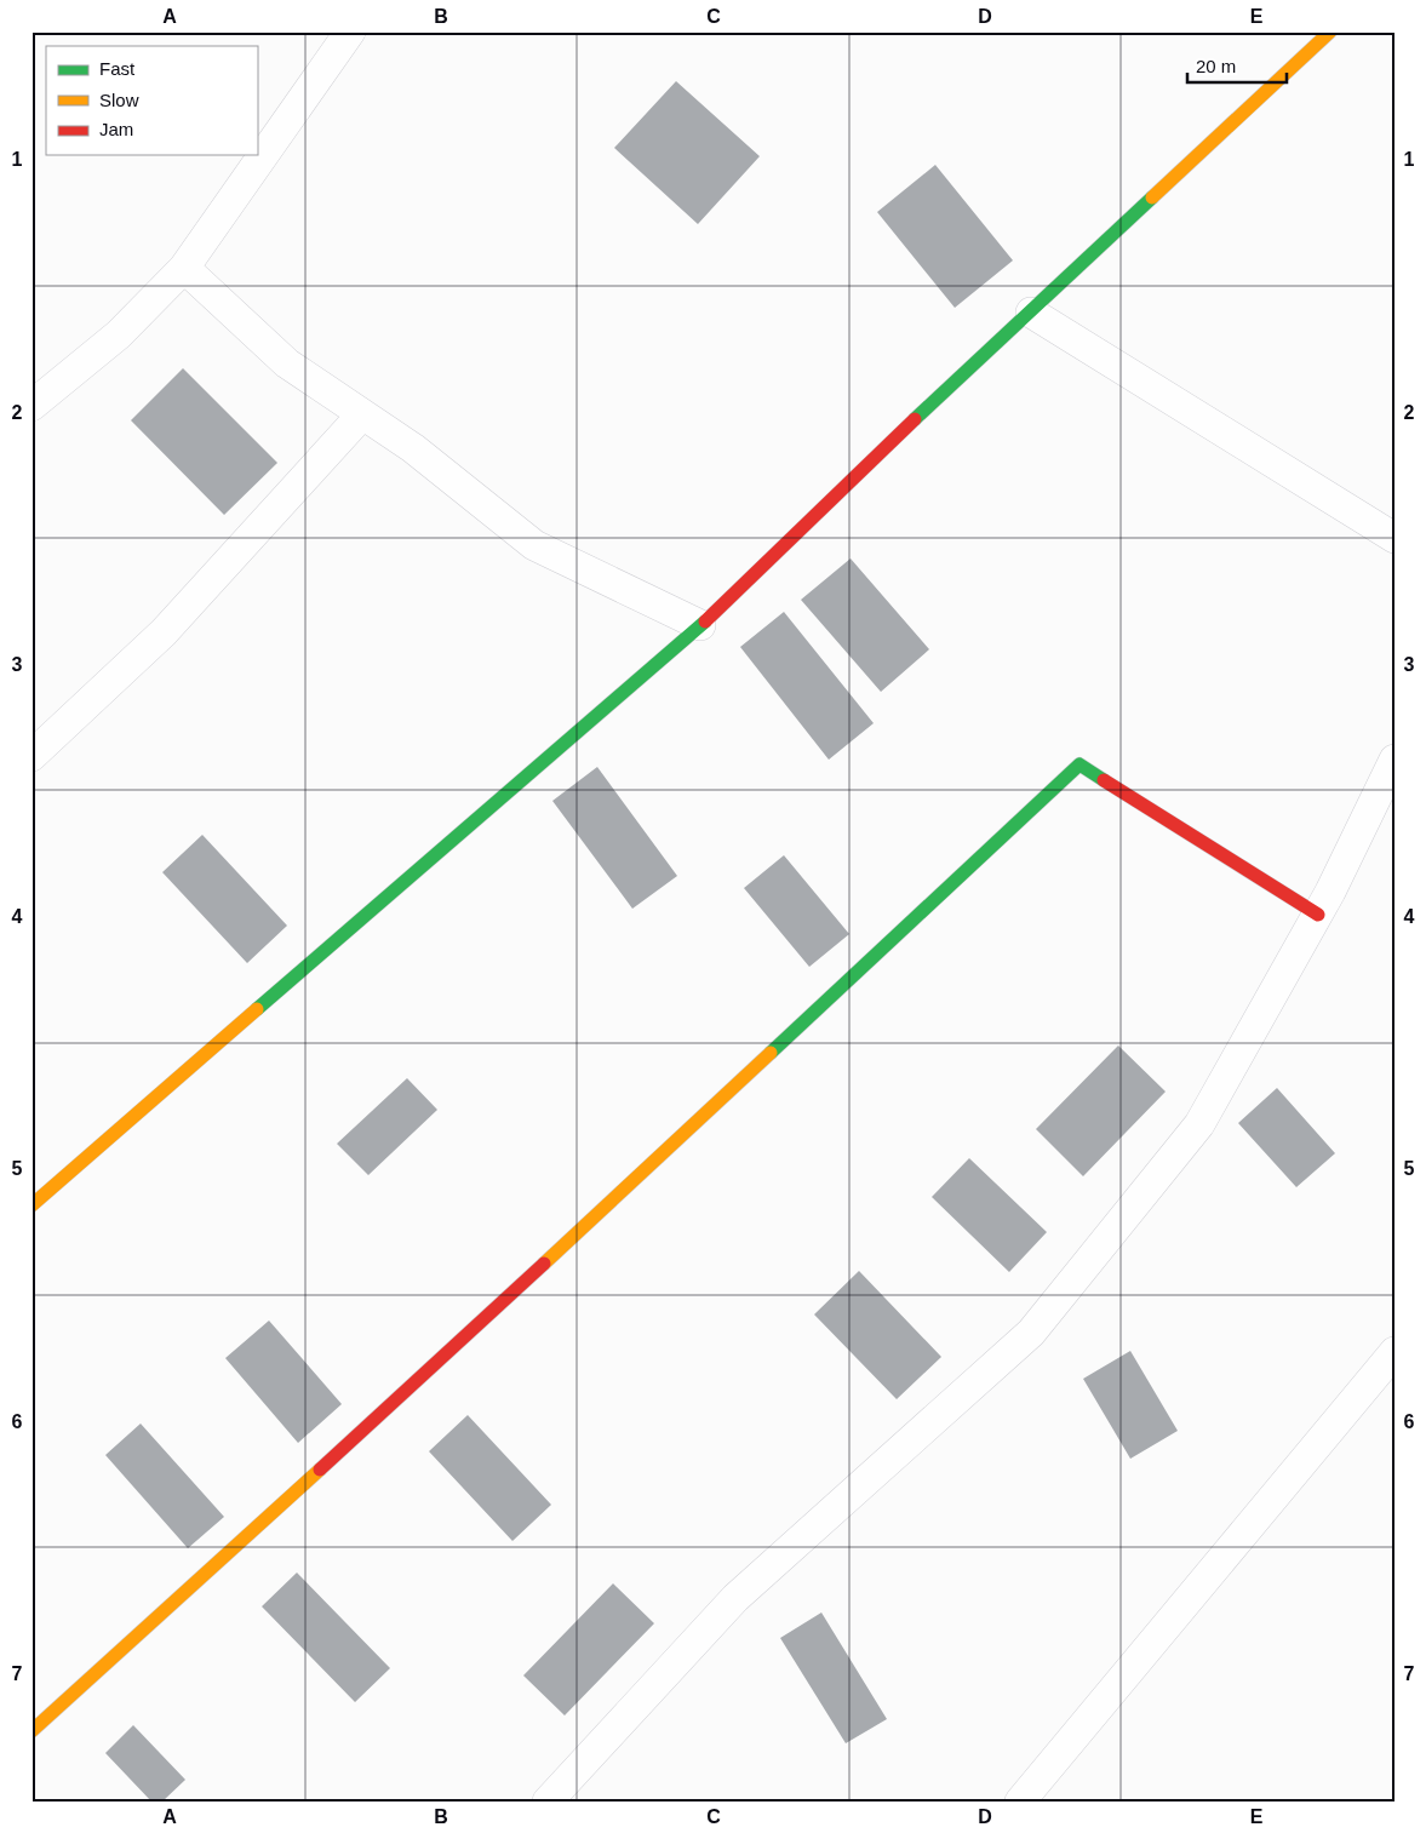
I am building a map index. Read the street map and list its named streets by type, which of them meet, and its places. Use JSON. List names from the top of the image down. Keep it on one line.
{"legend":["Fast","Slow","Jam"],"scale_bar":"20 m","grid":{"columns":["A","B","C","D","E"],"rows":["1","2","3","4","5","6","7"]}}
